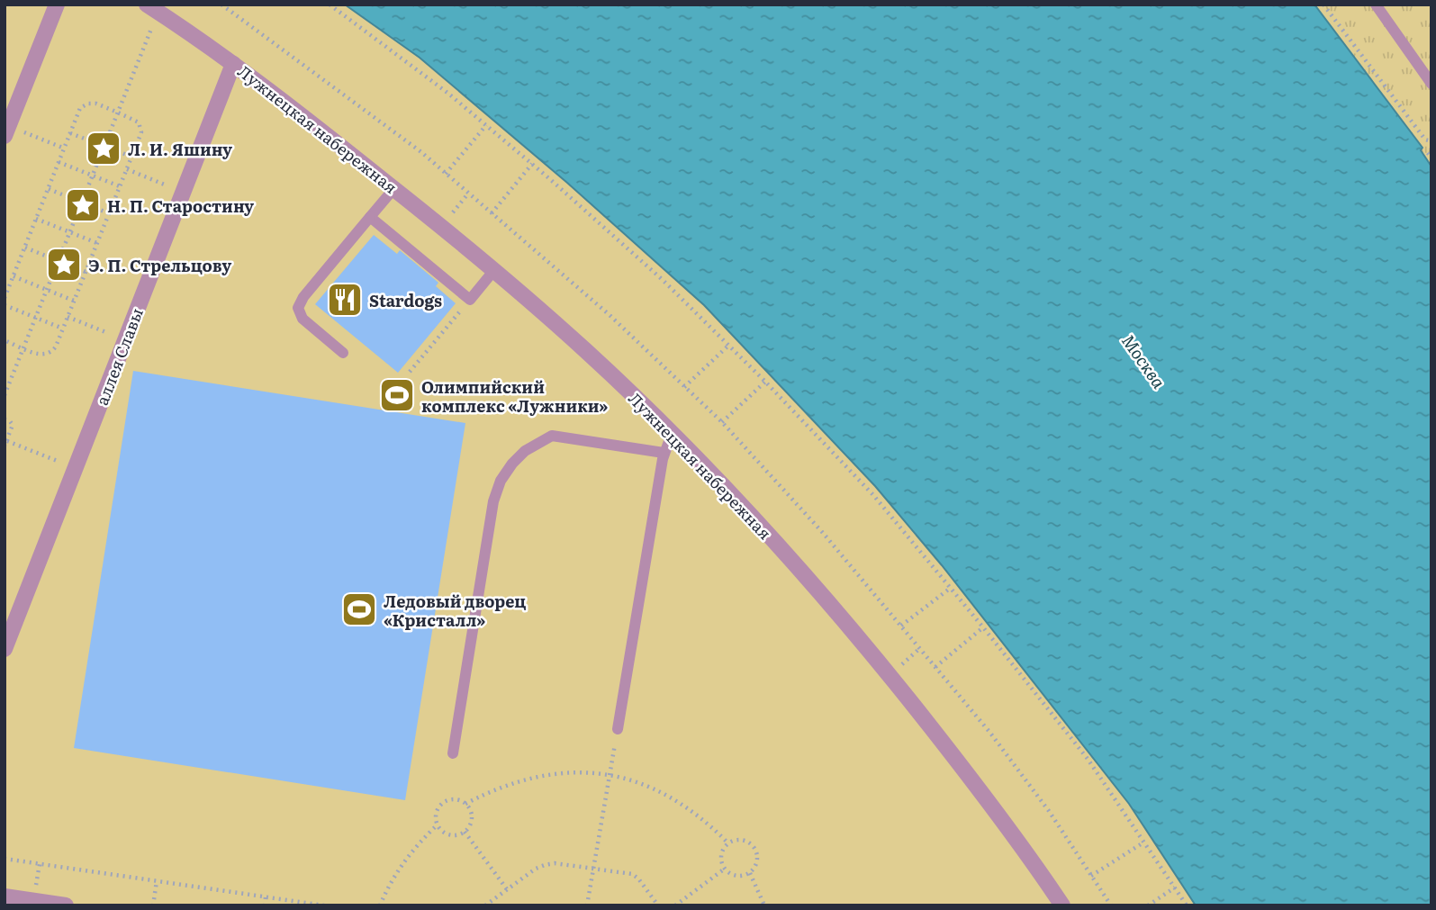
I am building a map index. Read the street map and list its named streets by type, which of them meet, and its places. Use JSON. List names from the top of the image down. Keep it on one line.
{"streets":{"street":["Лужнецкая набережная","аллея Славы"]},"crossings":[["Лужнецкая набережная","аллея Славы"]],"water":["Москва"],"places":{"place":["Л. И. Яшину","Н. П. Старостину","Э. П. Стрельцову"],"restaurant":["Stardogs"],"sports":["Олимпийский комплекс «Лужники»","Ледовый дворец «Кристалл»"]}}
